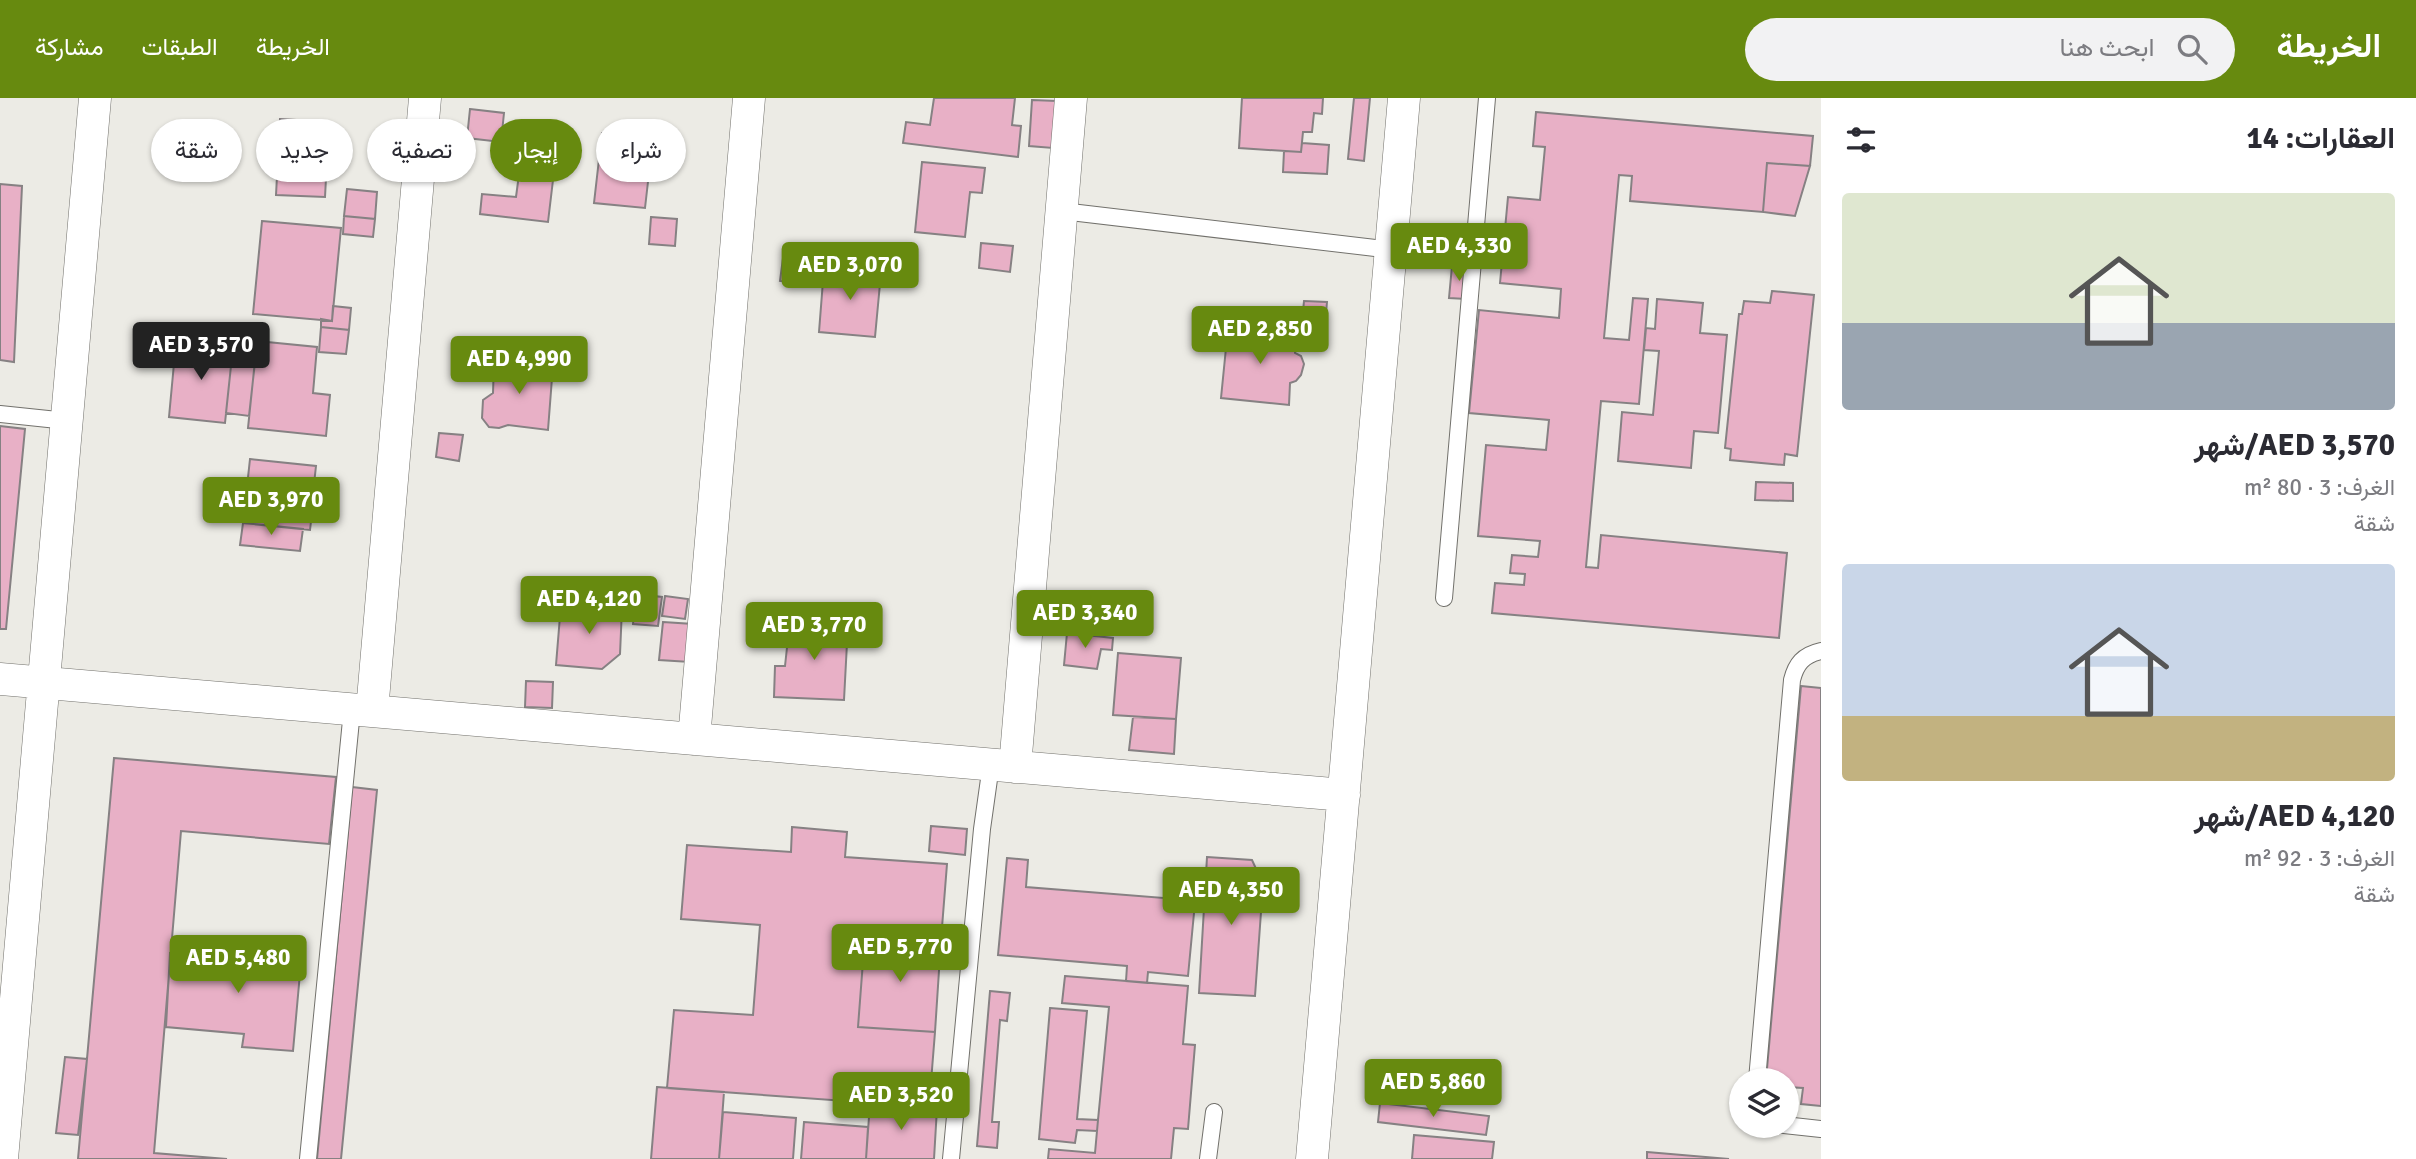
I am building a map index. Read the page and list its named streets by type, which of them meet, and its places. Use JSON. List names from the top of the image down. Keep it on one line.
{"page":{"header":"الخريطة","search":"ابحث هنا","nav":["الخريطة","الطبقات","مشاركة"],"heading":"العقارات: 14","chip":["شراء","إيجار","تصفية","جديد","شقة"],"list":[{"name":"AED 3,570/شهر","note":"الغرف: 3 · 80 m² · شقة"},{"name":"AED 4,120/شهر","note":"الغرف: 3 · 92 m² · شقة"}],"price":["AED 4,330","AED 3,070","AED 2,850","AED 3,570","AED 4,990","AED 3,970","AED 4,120","AED 3,340","AED 3,770","AED 4,350","AED 5,770","AED 5,480","AED 5,860","AED 3,520"]}}
